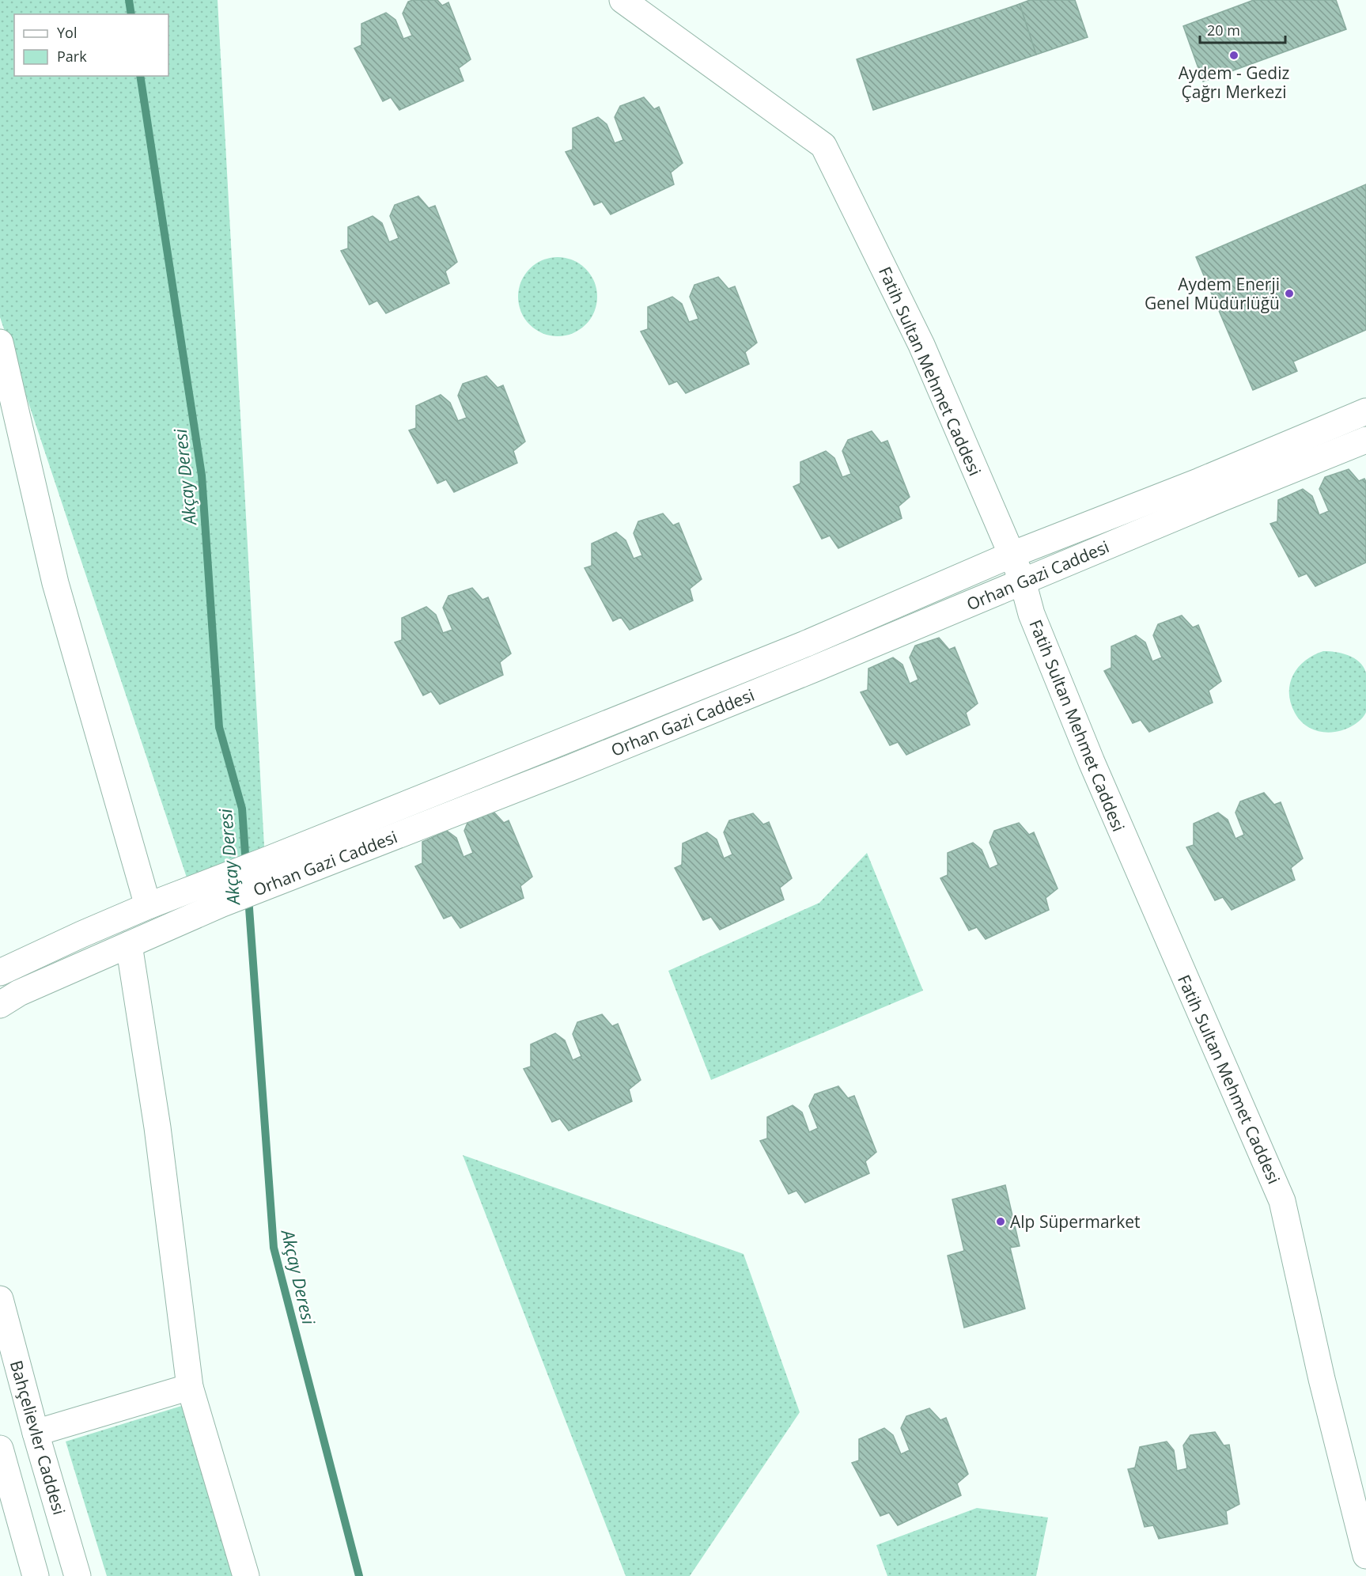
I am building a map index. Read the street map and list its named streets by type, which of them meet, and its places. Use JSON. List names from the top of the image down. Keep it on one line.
{"streets":{"street":["Fatih Sultan Mehmet Caddesi","Orhan Gazi Caddesi","Bahçelievler Caddesi"]},"crossings":[["Fatih Sultan Mehmet Caddesi","Orhan Gazi Caddesi"]],"water":["Akçay Deresi"],"places":["Aydem - Gediz Çağrı Merkezi","Aydem Enerji Genel Müdürlüğü","Alp Süpermarket"],"legend":["Yol","Park"],"scale_bar":"20 m"}
